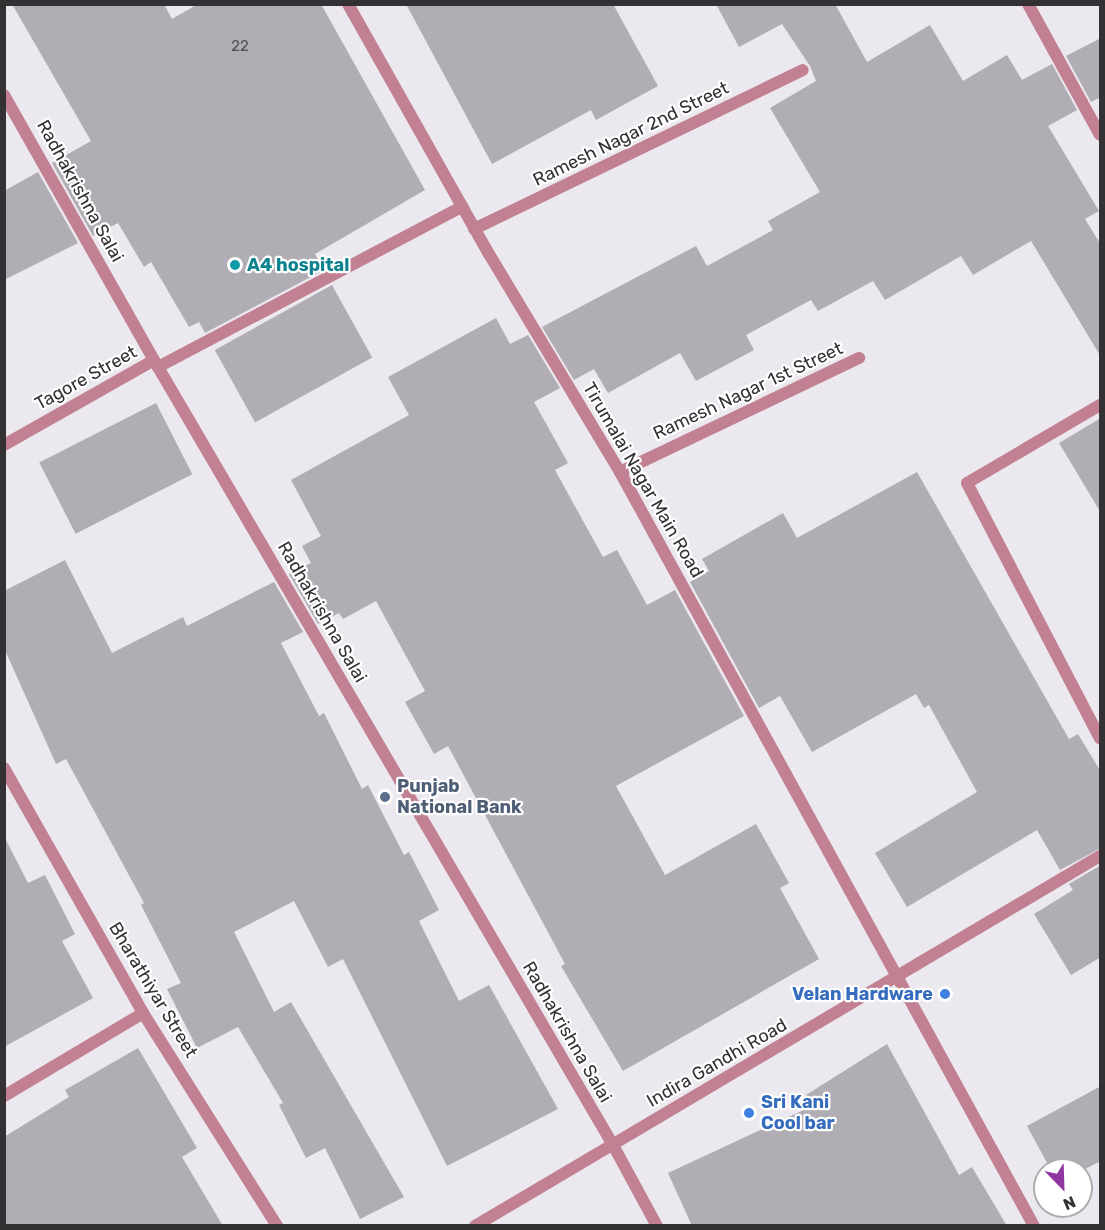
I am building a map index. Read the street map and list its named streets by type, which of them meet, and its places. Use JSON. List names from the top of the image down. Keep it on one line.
{"streets":{"street":["Ramesh Nagar 2nd Street","Radhakrishna Salai","Tagore Street","Ramesh Nagar 1st Street","Tirumalai Nagar Main Road","Bharathiyar Street","Indira Gandhi Road"]},"crossings":[["Ramesh Nagar 2nd Street","Tirumalai Nagar Main Road"],["Radhakrishna Salai","Tagore Street"],["Radhakrishna Salai","Indira Gandhi Road"],["Tagore Street","Tirumalai Nagar Main Road"],["Ramesh Nagar 1st Street","Tirumalai Nagar Main Road"],["Tirumalai Nagar Main Road","Indira Gandhi Road"]],"places":["A4 hospital","Punjab National Bank","Velan Hardware","Sri Kani Cool bar"],"house_numbers":["22"],"north":"bottom right"}
